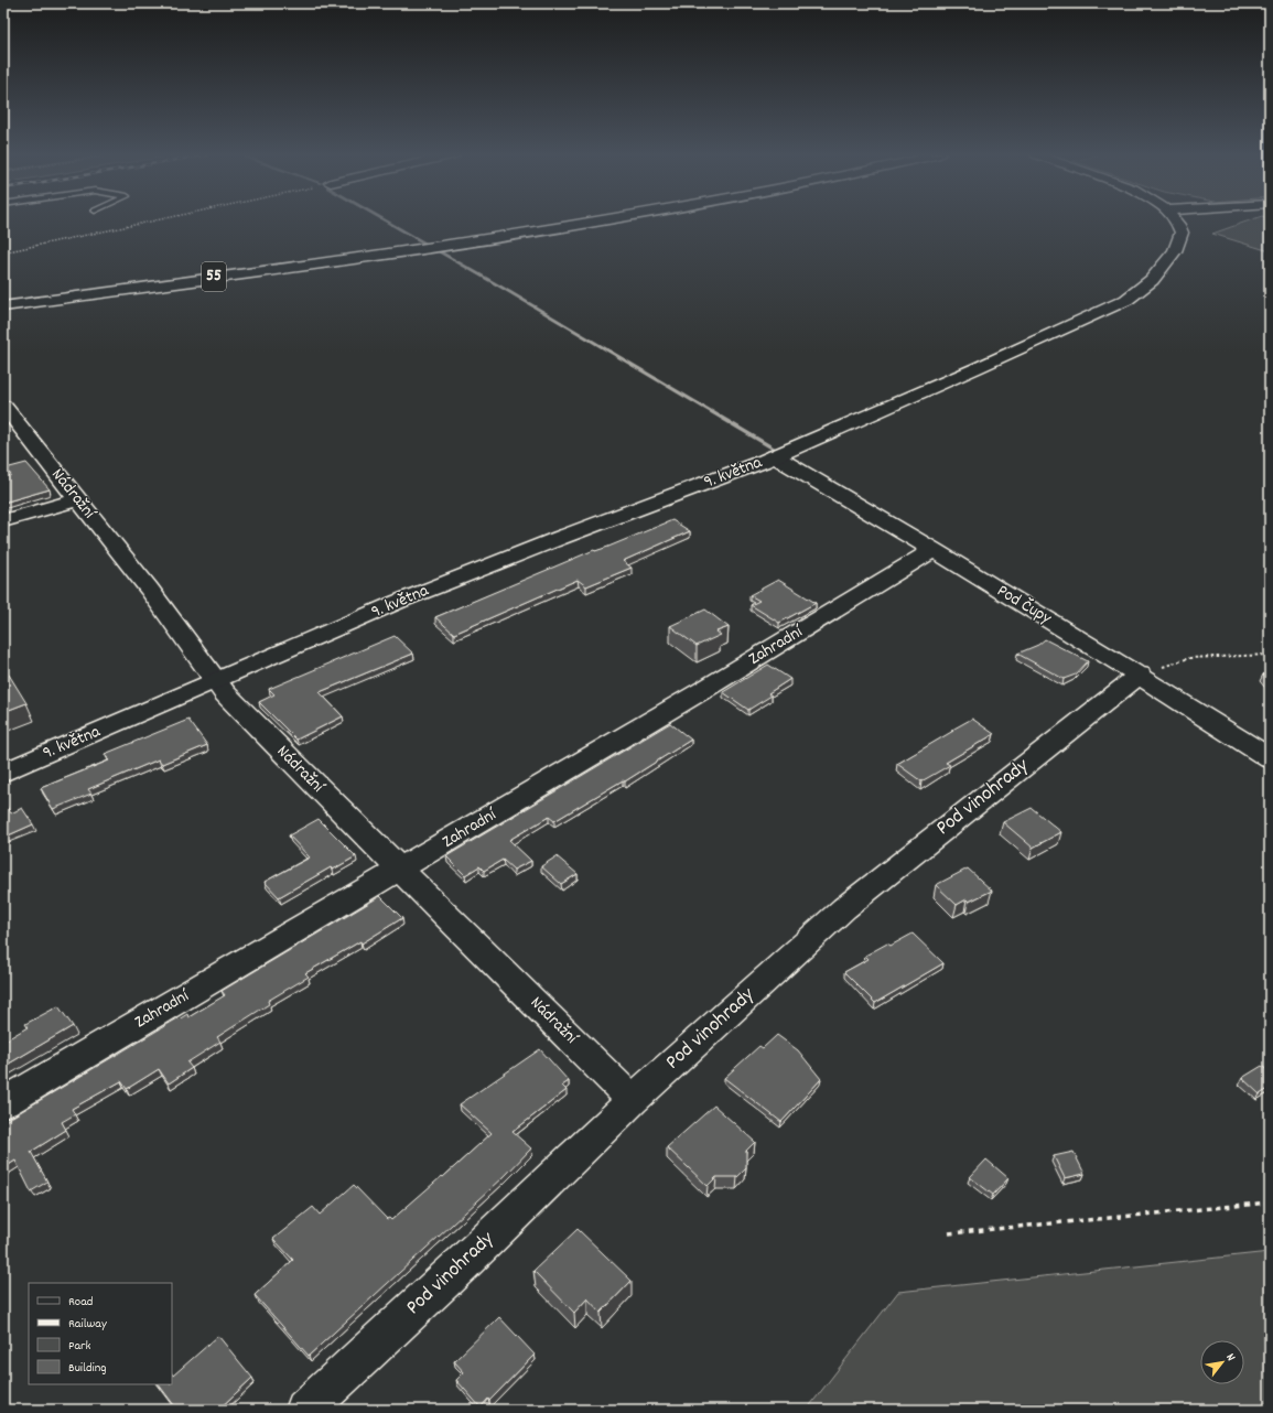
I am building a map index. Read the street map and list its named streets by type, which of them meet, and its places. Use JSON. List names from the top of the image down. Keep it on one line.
{"streets":{"street":["55","9. května","Nádražní","Pod Čupy","Zahradní","Pod vinohrady"]},"crossings":[["9. května","Nádražní"],["9. května","Pod Čupy"],["Nádražní","Zahradní"],["Nádražní","Pod vinohrady"],["Pod Čupy","Zahradní"],["Pod Čupy","Pod vinohrady"]],"legend":["Road","Railway","Park","Building"],"north":"top right"}
